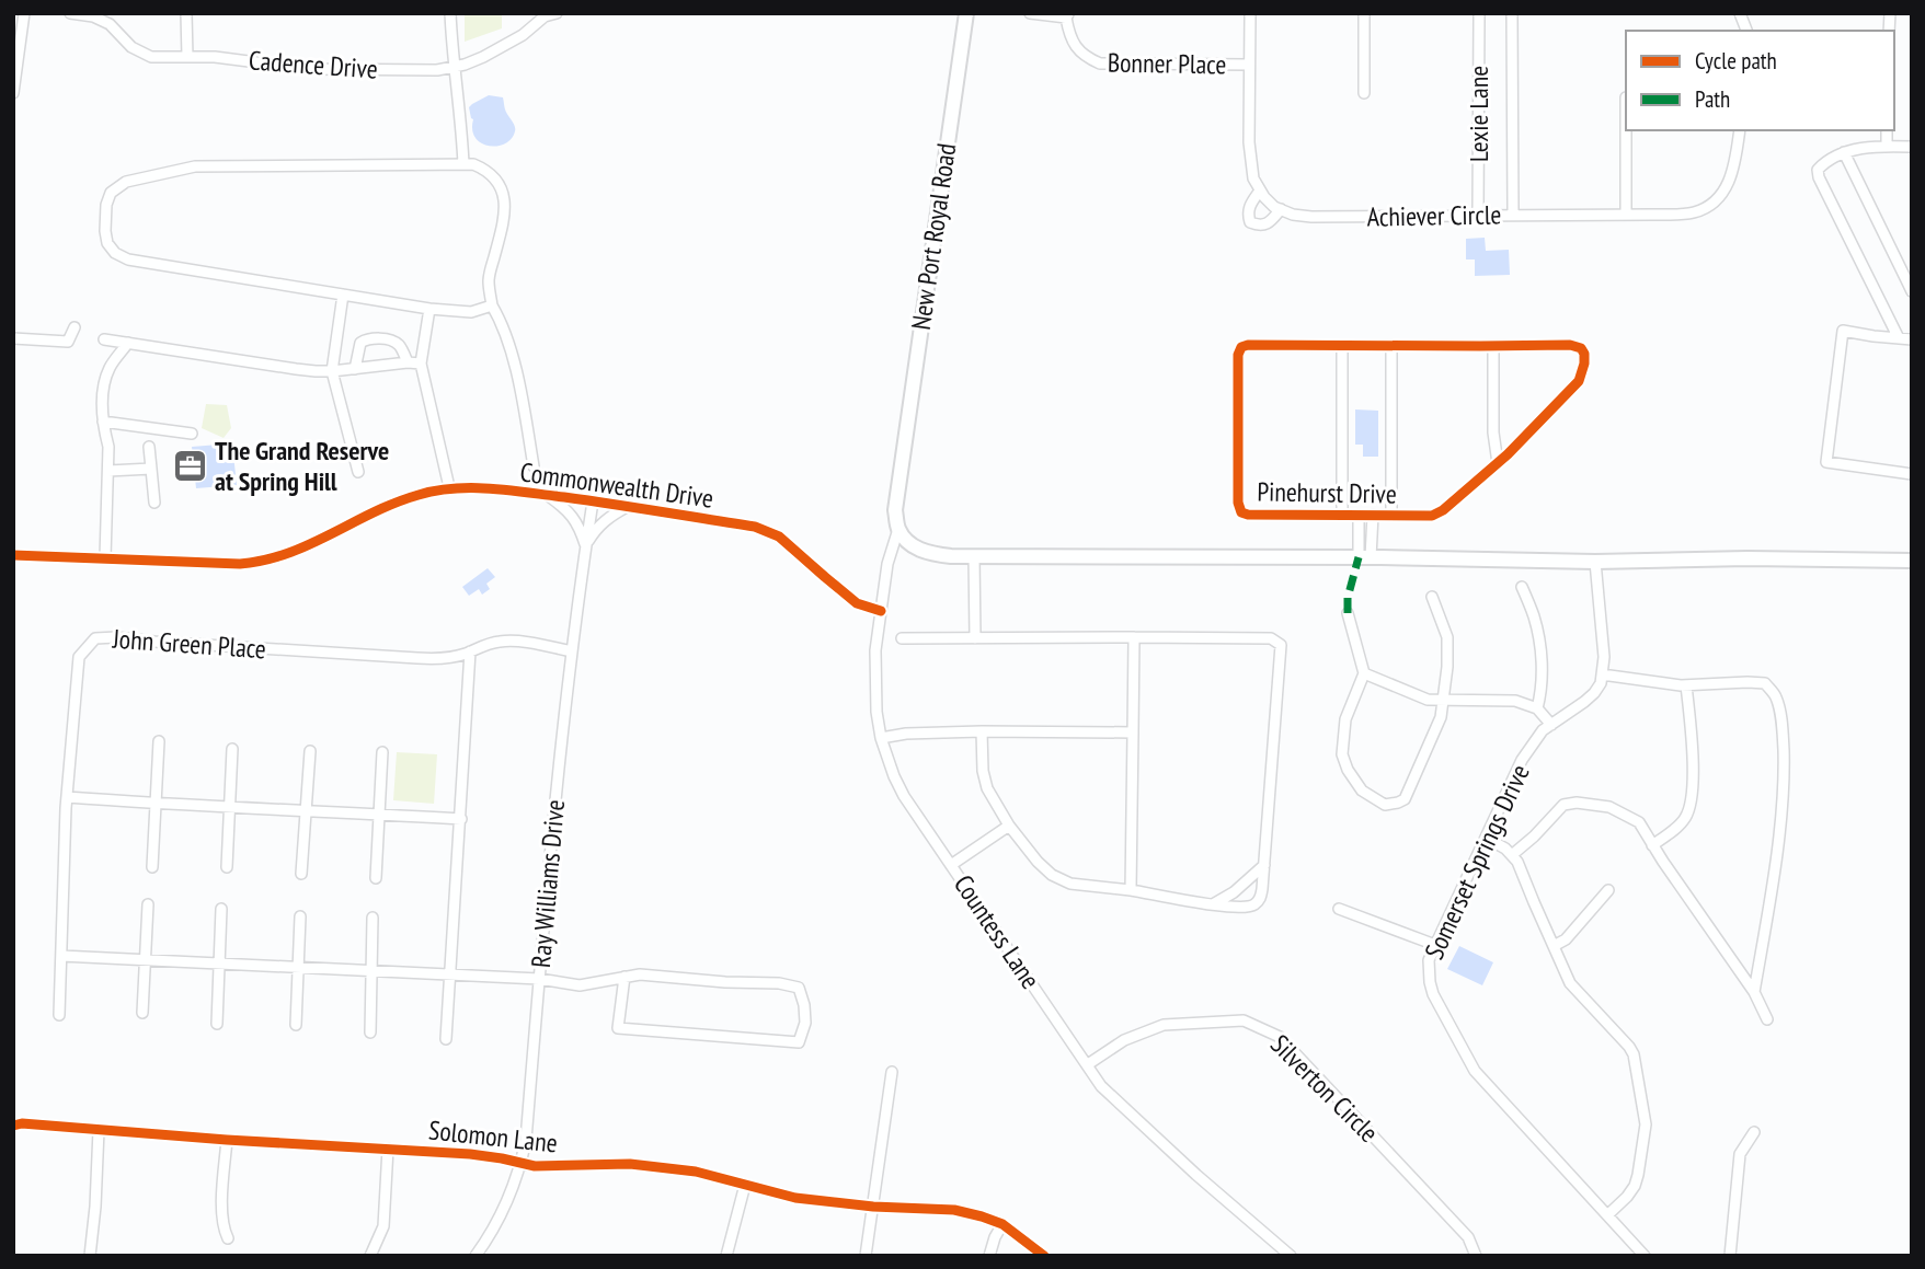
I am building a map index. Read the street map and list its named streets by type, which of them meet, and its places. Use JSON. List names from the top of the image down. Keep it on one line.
{"streets":{"main road":["New Port Royal Road"],"street":["Bonner Place","Cadence Drive","Lexie Lane","Achiever Circle","Commonwealth Drive","Pinehurst Drive","John Green Place","Somerset Springs Drive","Ray Williams Drive","Countess Lane","Silverton Circle","Solomon Lane"]},"crossings":[["Lexie Lane","Achiever Circle"],["New Port Royal Road","Countess Lane"],["Commonwealth Drive","Ray Williams Drive"],["Commonwealth Drive","Countess Lane"],["John Green Place","Ray Williams Drive"],["Ray Williams Drive","Solomon Lane"],["Countess Lane","Silverton Circle"]],"places":{"office":["The Grand Reserve at Spring Hill"]},"legend":["Cycle path","Path"]}
